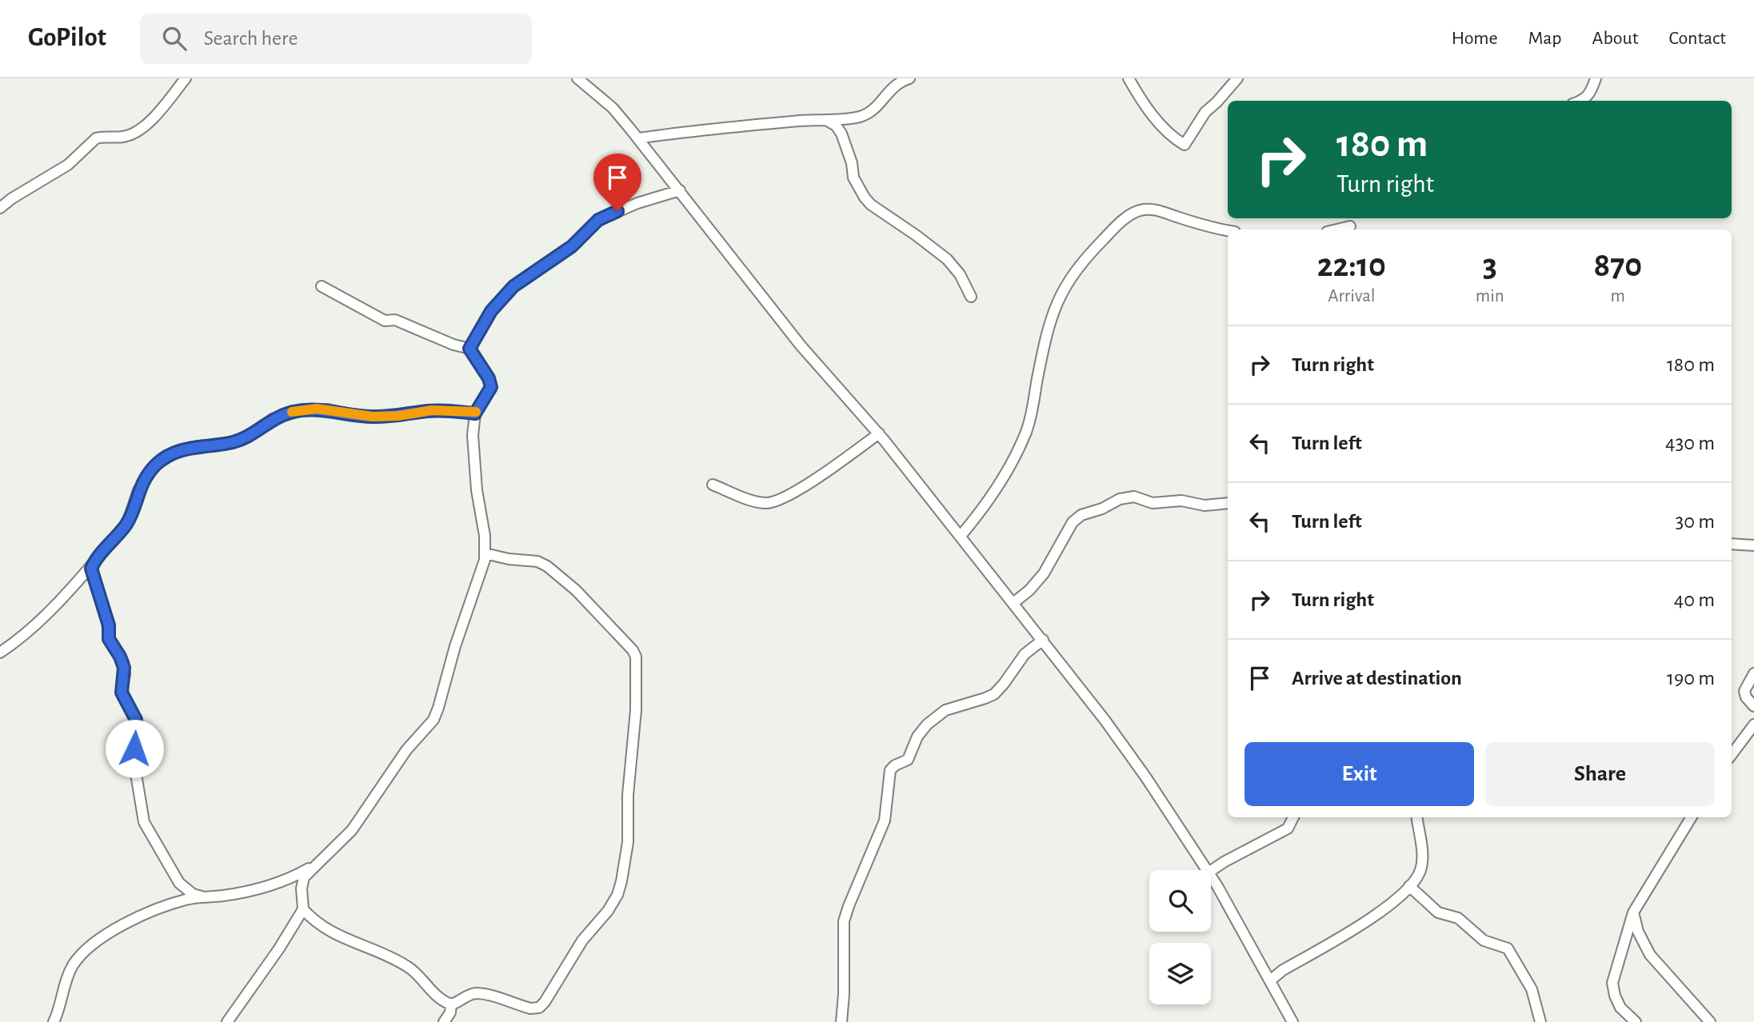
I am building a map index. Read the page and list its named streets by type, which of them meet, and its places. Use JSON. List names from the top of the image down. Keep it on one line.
{"page":{"header":"GoPilot","search":"Search here","nav":["Home","Map","About","Contact"],"turn":["180 m","Turn right"],"eta":["22:10","Arrival","3","min","870","m"],"list":[{"name":"Turn right","value":"180 m"},{"name":"Turn left","value":"430 m"},{"name":"Turn left","value":"30 m"},{"name":"Turn right","value":"40 m"},{"name":"Arrive at destination","value":"190 m"}],"buttons":["Exit","Share"]}}
